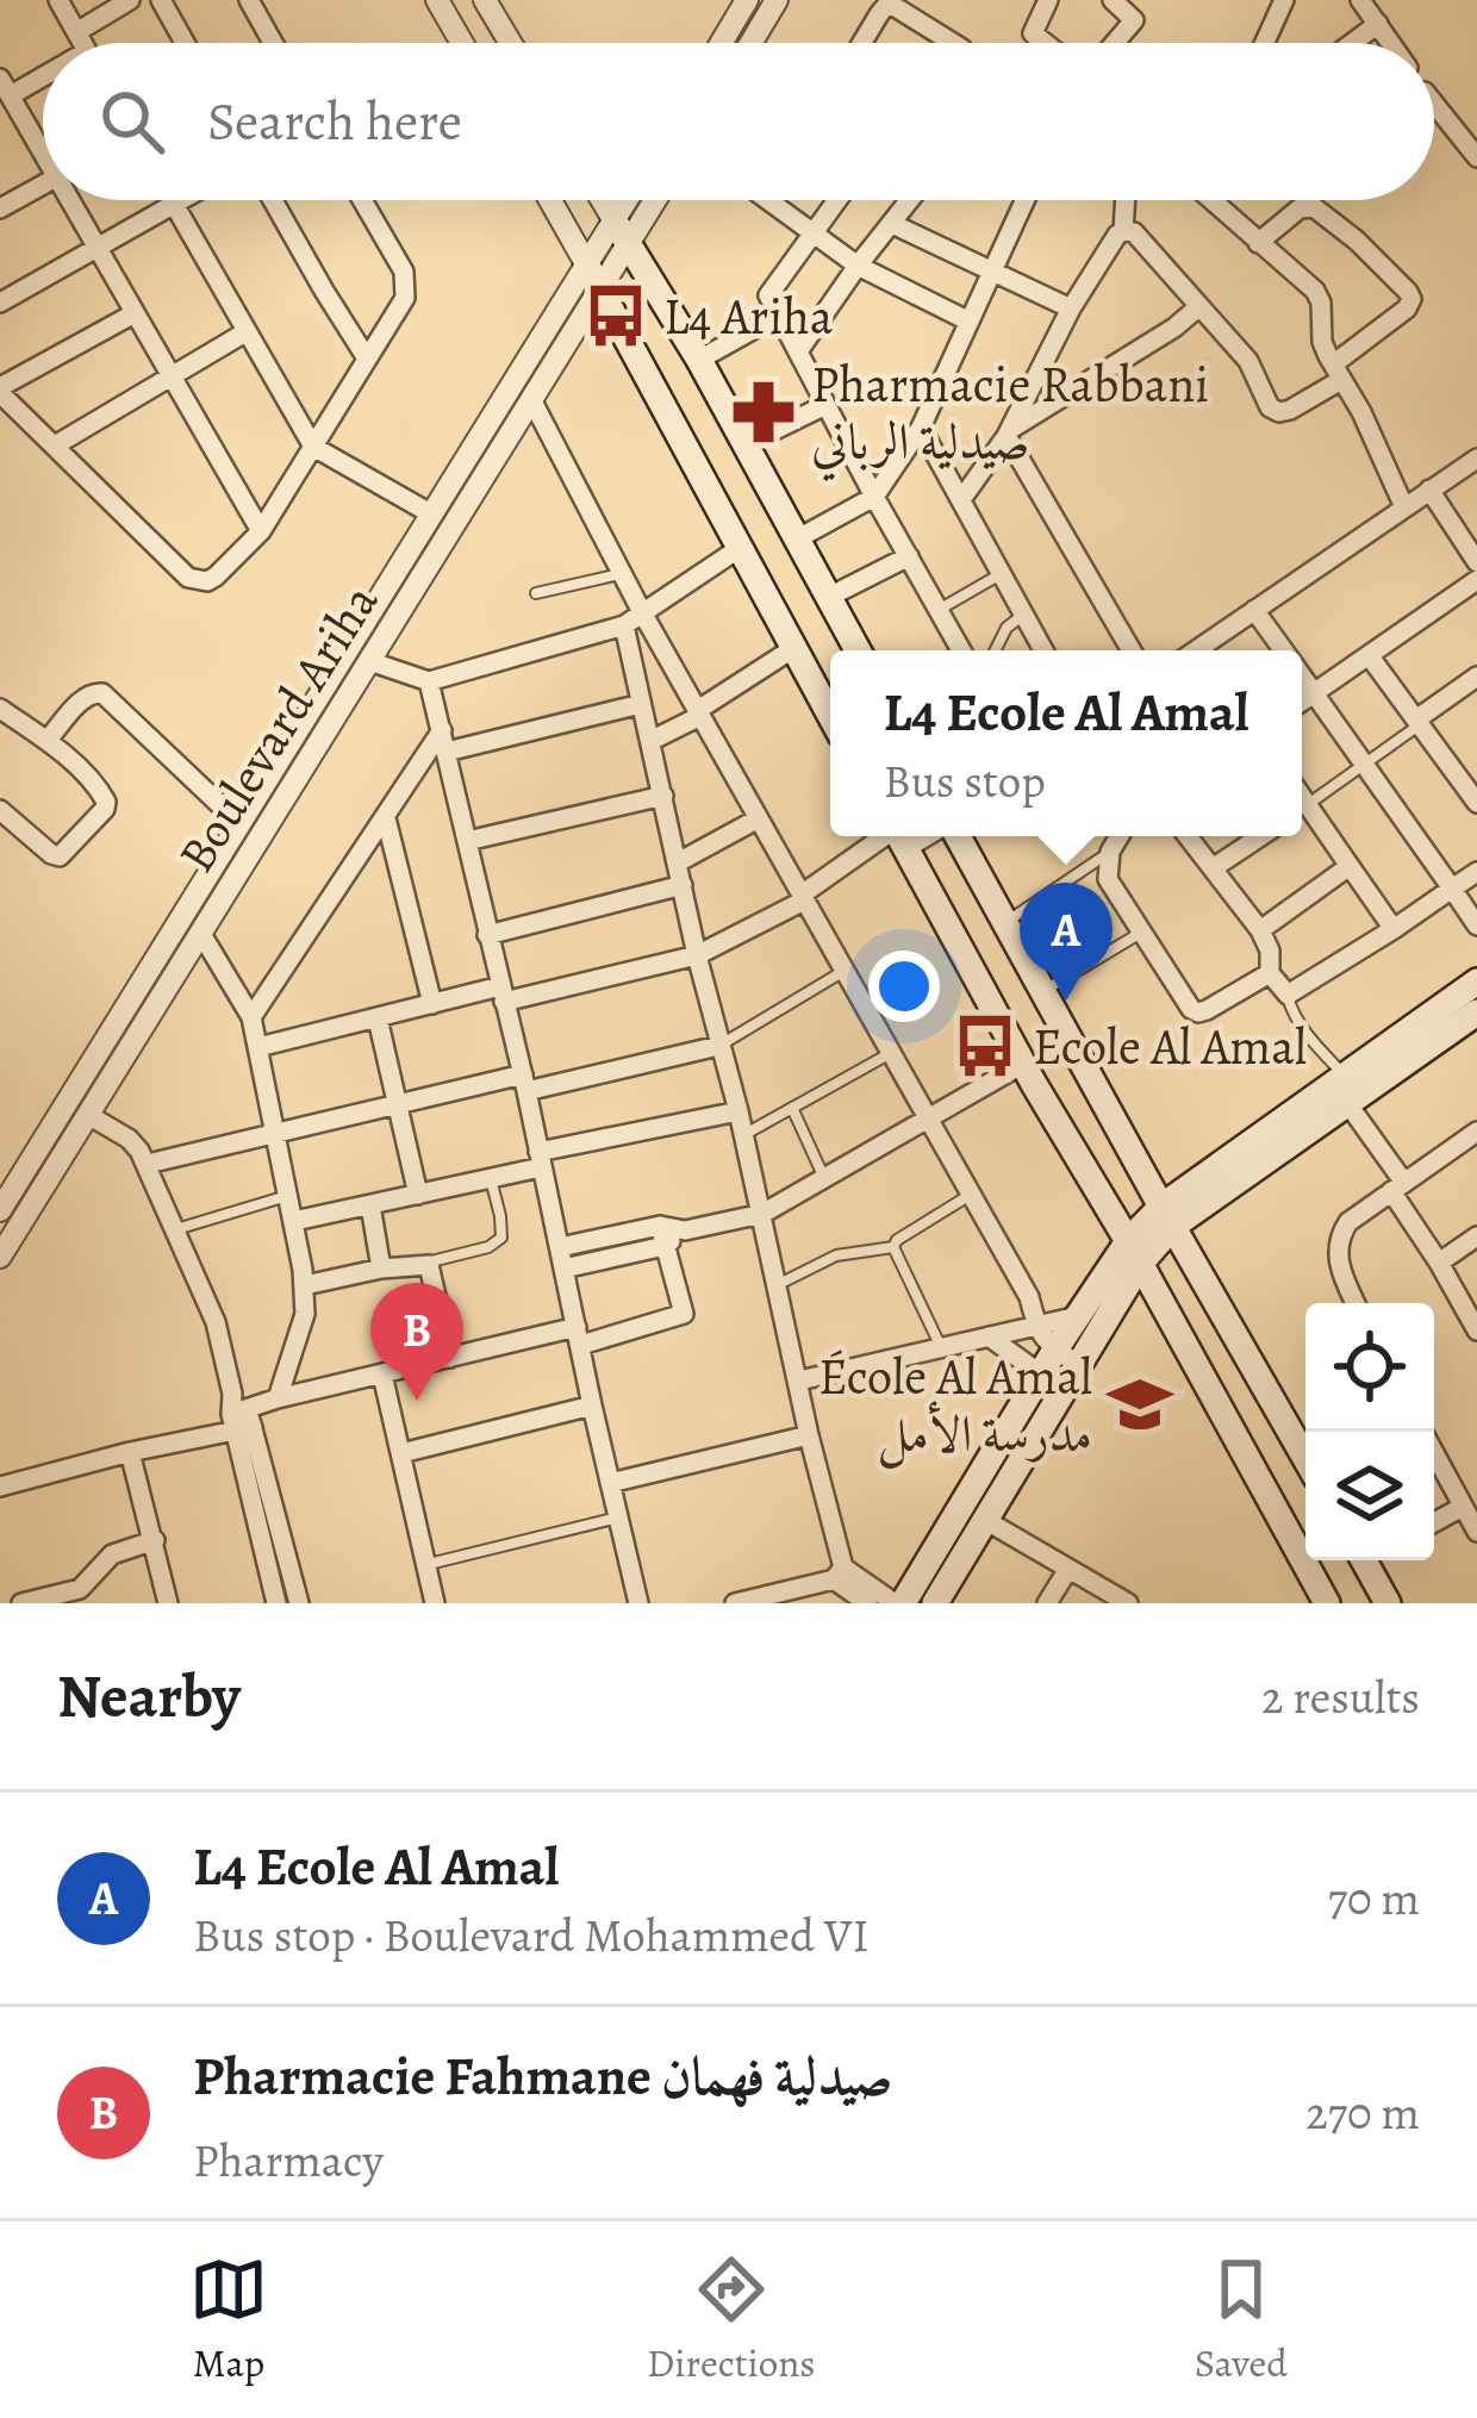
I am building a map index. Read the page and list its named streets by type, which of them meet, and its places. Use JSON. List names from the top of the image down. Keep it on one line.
{"streets":{"street":["Boulevard Ariha"]},"places":{"bus stop":["L4 Ariha","Ecole Al Amal"],"pharmacy":["Pharmacie Rabbani صيدلية الرباني"],"school or university":["École Al Amal مدرسة الأمل"]},"page":{"search":"Search here","popup":["L4 Ecole Al Amal","Bus stop"],"pins":["A","B"],"heading":["Nearby","2 results"],"list":[{"mark":"A","name":"L4 Ecole Al Amal","note":"Bus stop · Boulevard Mohammed VI","value":"70 m"},{"mark":"B","name":"Pharmacie Fahmane صيدلية فهمان","note":"Pharmacy","value":"270 m"}],"nav":["Map","Directions","Saved"]}}
